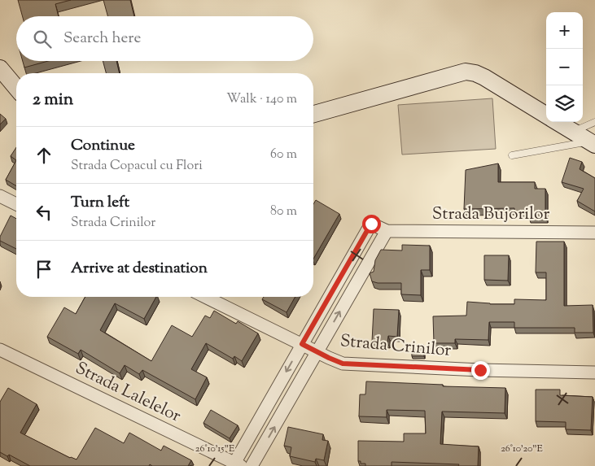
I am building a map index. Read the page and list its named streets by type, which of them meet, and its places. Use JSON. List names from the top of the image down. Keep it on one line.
{"streets":{"street":["Strada Bujorilor","Strada Crinilor","Strada Lalelelor"]},"crossings":[["Strada Bujorilor","Strada Crinilor"]],"page":{"map_buttons":["+","−"],"search":"Search here","heading":["2 min","Walk · 140 m"],"list":[["Continue","Strada Copacul cu Flori","60 m"],["Turn left","Strada Crinilor","80 m"],"Arrive at destination"]},"coordinates":["26°10'15\"E","26°10'20\"E"]}
